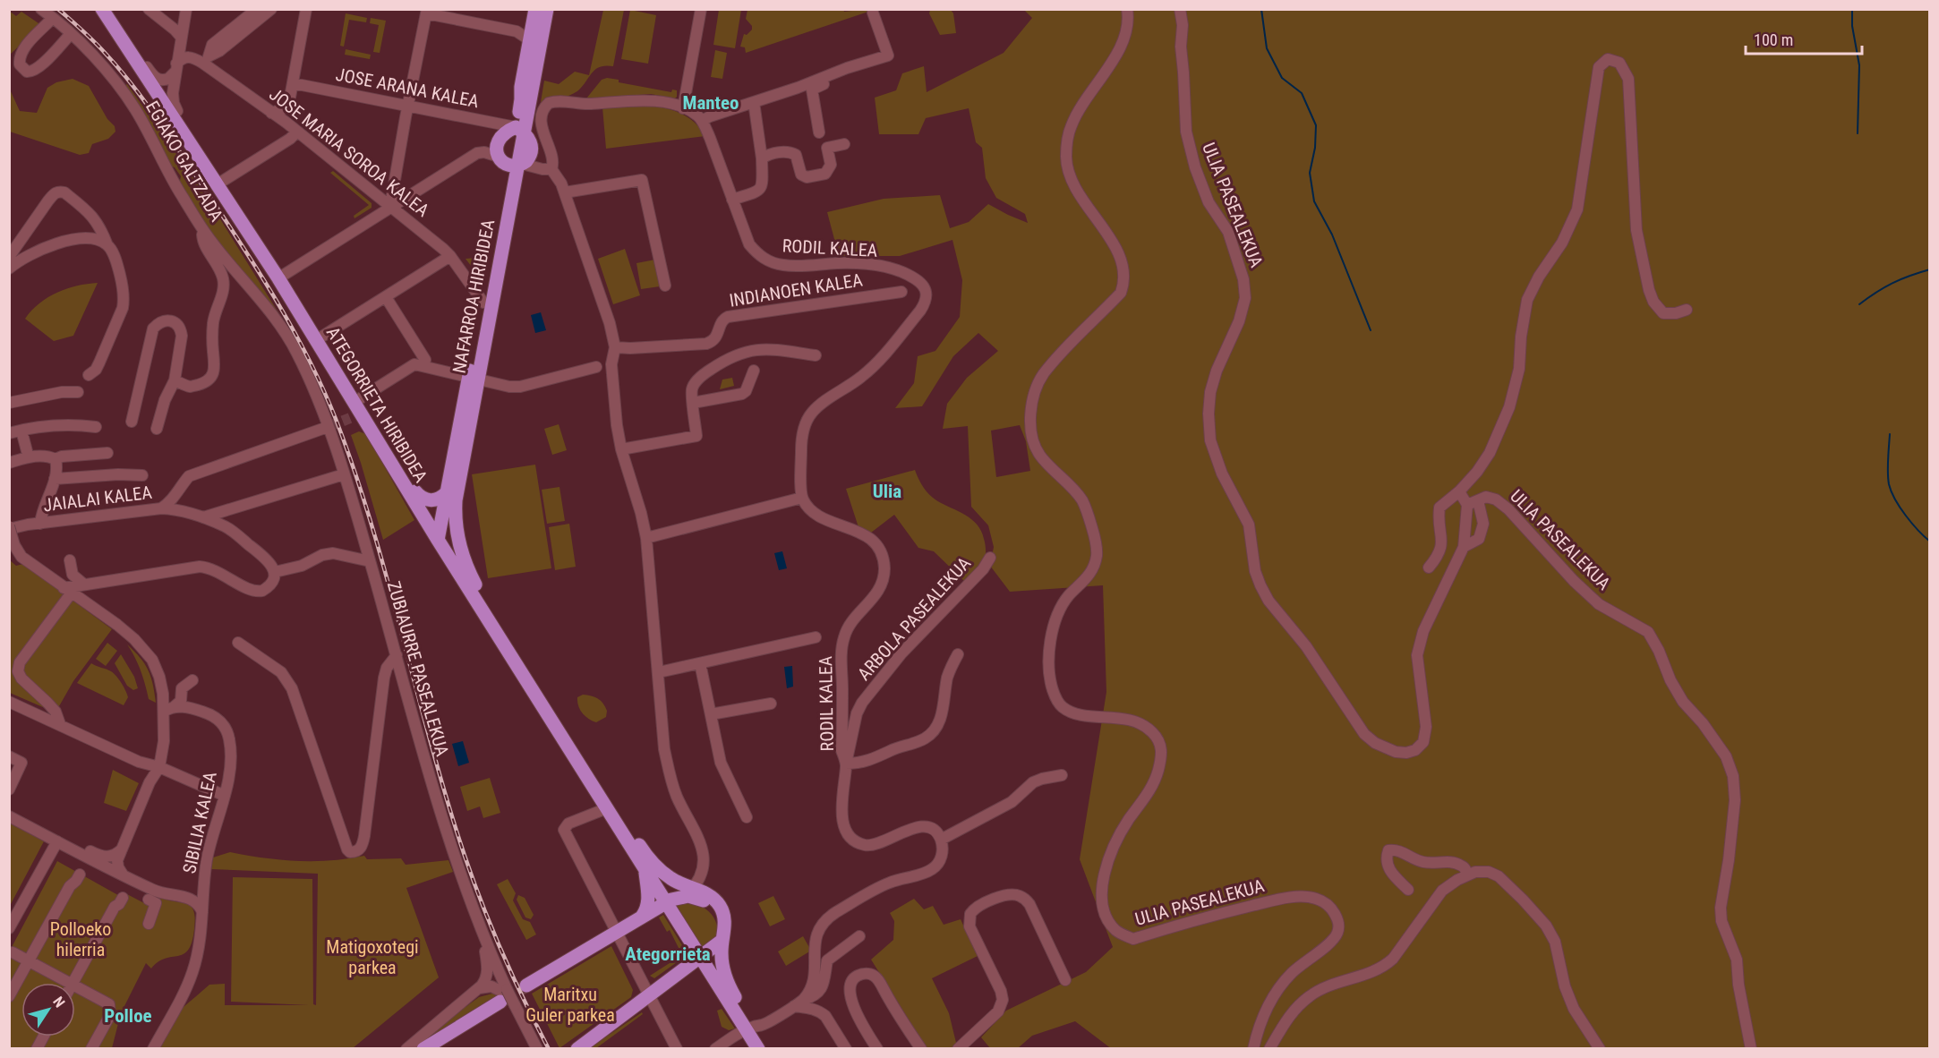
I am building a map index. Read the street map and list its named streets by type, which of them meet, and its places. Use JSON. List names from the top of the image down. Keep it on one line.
{"streets":{"main road":["NAFARROA HIRIBIDEA","ATEGORRIETA HIRIBIDEA"],"street":["JOSE ARANA KALEA","JOSE MARIA SOROA KALEA","EGIAKO GALTZADA","ULIA PASEALEKUA","RODIL KALEA","INDIANOEN KALEA","JAIALAI KALEA","ARBOLA PASEALEKUA","ZUBIAURRE PASEALEKUA","SIBILIA KALEA"]},"crossings":[["JOSE ARANA KALEA","NAFARROA HIRIBIDEA"],["JOSE MARIA SOROA KALEA","NAFARROA HIRIBIDEA"],["EGIAKO GALTZADA","JAIALAI KALEA"],["EGIAKO GALTZADA","ZUBIAURRE PASEALEKUA"],["RODIL KALEA","ARBOLA PASEALEKUA"],["NAFARROA HIRIBIDEA","ATEGORRIETA HIRIBIDEA"],["JAIALAI KALEA","ZUBIAURRE PASEALEKUA"]],"districts":["Manteo","Ulia","Ategorrieta","Polloe"],"parks":["Polloeko hilerria","Matigoxotegi parkea","Maritxu Guler parkea"],"scale_bar":"100 m","north":"top right"}
